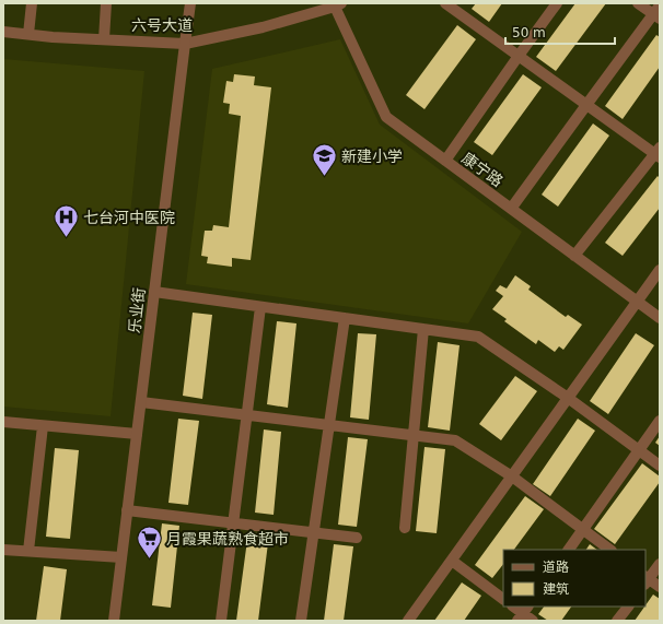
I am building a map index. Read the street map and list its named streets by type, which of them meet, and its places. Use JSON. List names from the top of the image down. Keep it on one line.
{"streets":{"street":["六号大道","康宁路","乐业街"]},"crossings":[["六号大道","康宁路"],["六号大道","乐业街"]],"places":{"school or university":["新建小学"],"hospital":["七台河中医院"],"supermarket":["月霞果蔬熟食超市"]},"legend":["道路","建筑"],"scale_bar":"50 m"}
